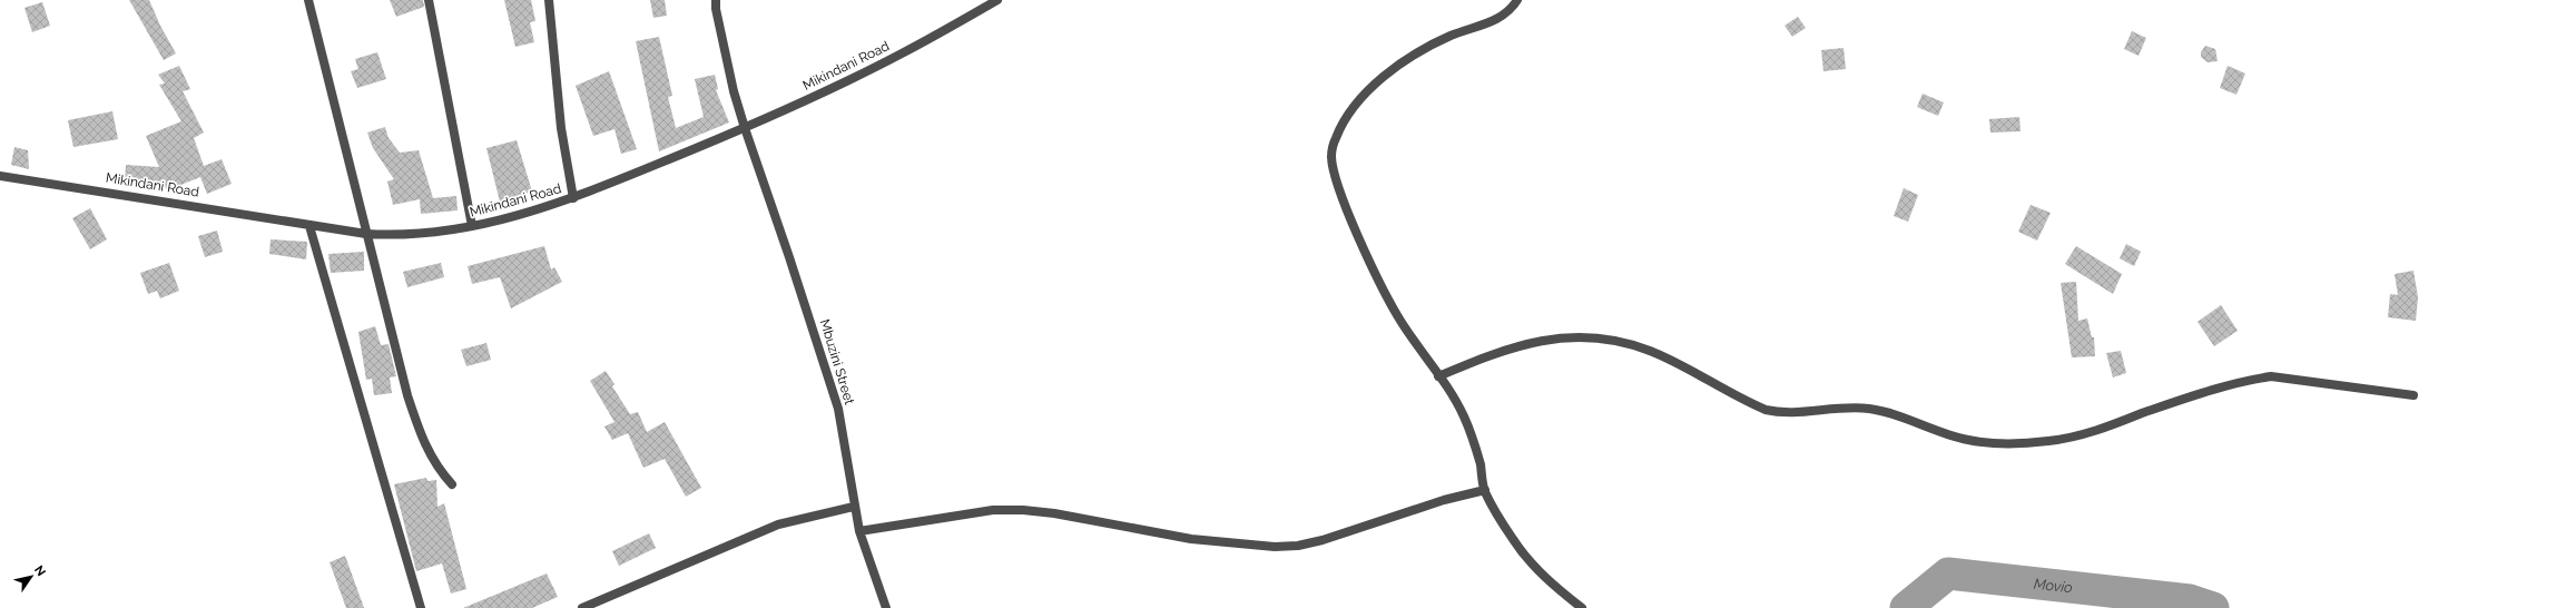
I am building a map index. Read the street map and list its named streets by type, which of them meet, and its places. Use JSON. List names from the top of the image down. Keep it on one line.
{"streets":{"street":["Mikindani Road","Mbuzini Street"]},"crossings":[["Mikindani Road","Mbuzini Street"]],"water":["Movio"],"north":"top right"}
